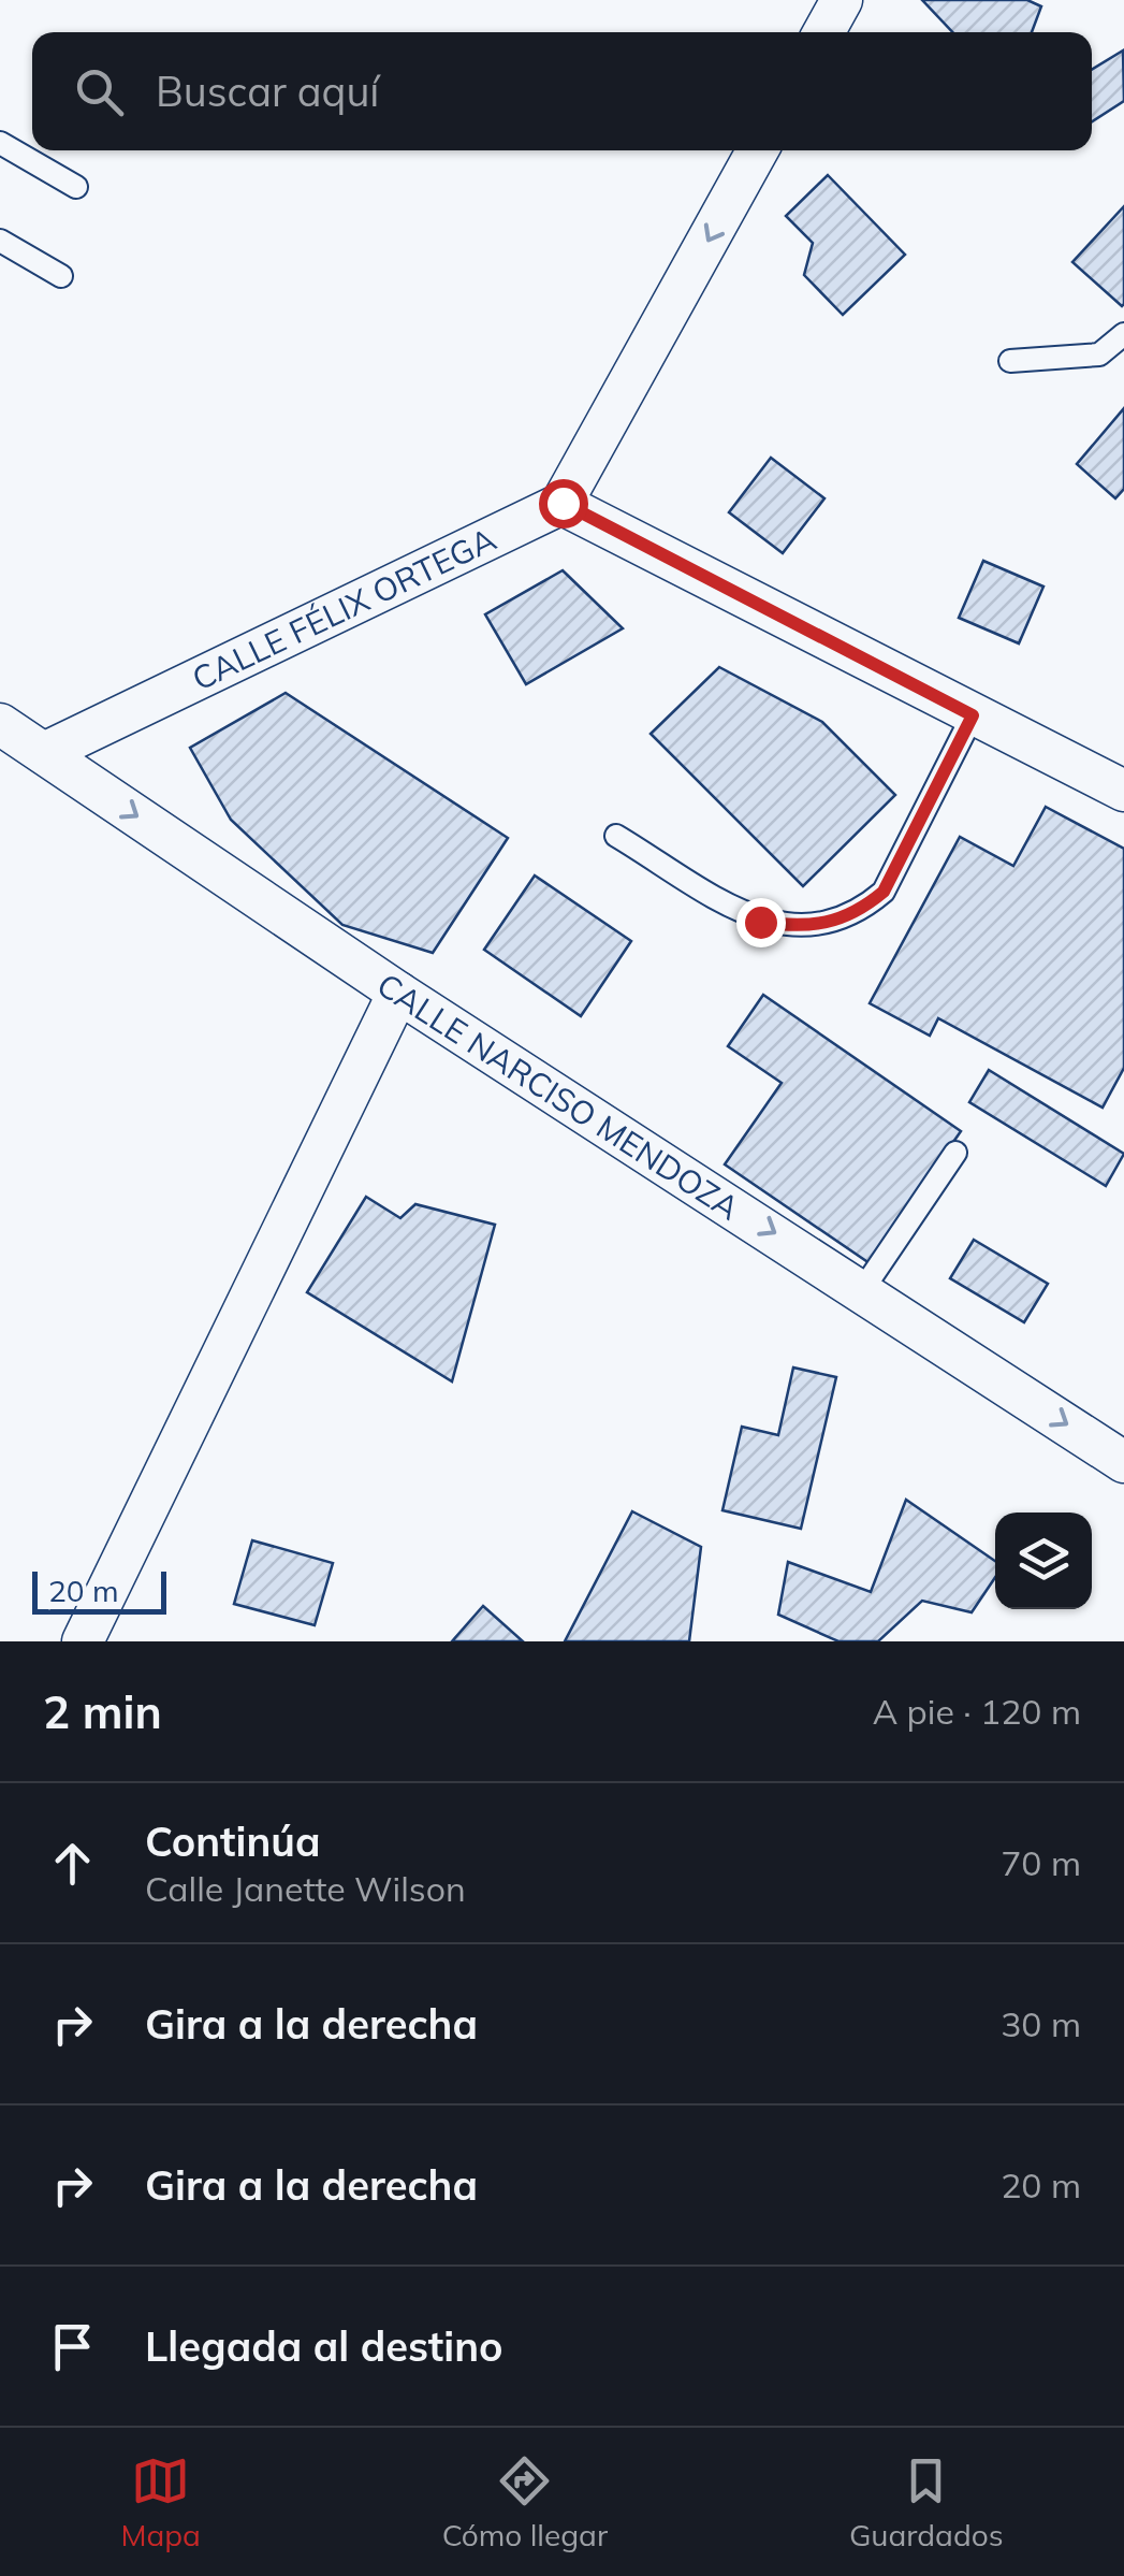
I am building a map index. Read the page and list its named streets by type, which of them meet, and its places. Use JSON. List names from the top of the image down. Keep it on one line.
{"streets":{"street":["CALLE FÉLIX ORTEGA","CALLE NARCISO MENDOZA"]},"crossings":[["CALLE FÉLIX ORTEGA","CALLE NARCISO MENDOZA"]],"one_way":["CALLE NARCISO MENDOZA"],"scale_bar":"20 m","page":{"search":"Buscar aquí","scale":"20 m","heading":["2 min","A pie · 120 m"],"list":[["Continúa","Calle Janette Wilson","70 m"],["Gira a la derecha","30 m"],["Gira a la derecha","20 m"],"Llegada al destino"],"nav":["Mapa","Cómo llegar","Guardados"]}}
